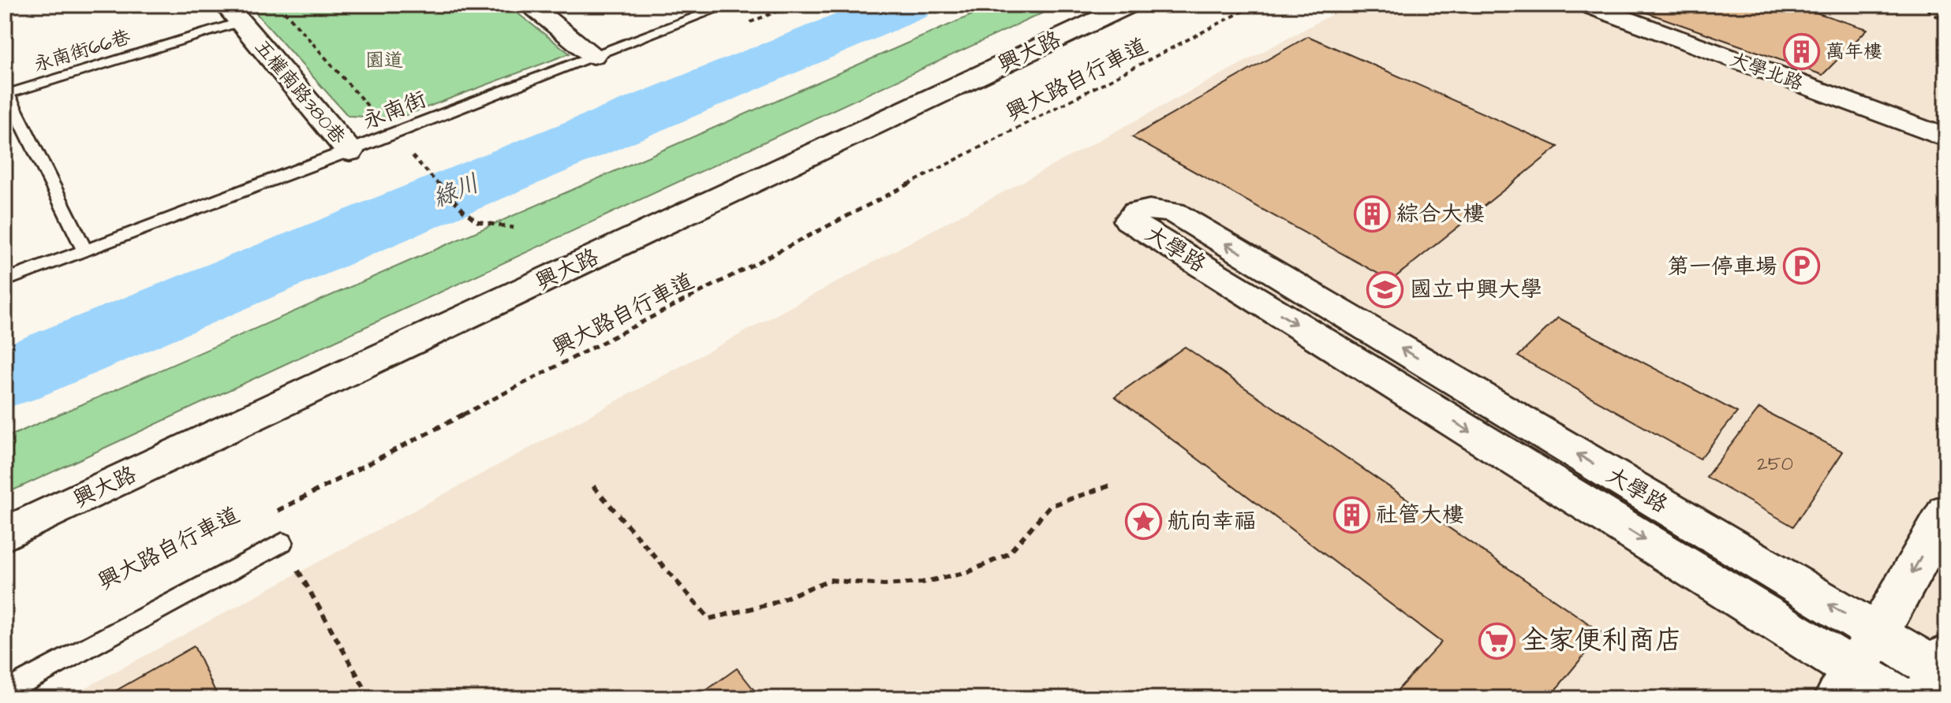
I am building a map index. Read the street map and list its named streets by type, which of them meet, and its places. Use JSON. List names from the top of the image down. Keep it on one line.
{"streets":{"street":["興大路","大學北路","五權南路380巷","大學路"],"lane":["永南街66巷","永南街"],"path":["興大路自行車道"]},"crossings":[["永南街66巷","五權南路380巷"],["永南街66巷","永南街"],["五權南路380巷","永南街"]],"water":["綠川"],"parks":["園道"],"places":{"building":["萬年樓","綜合大樓","社管大樓"],"parking":["第一停車場"],"school or university":["國立中興大學"],"place":["航向幸福"],"supermarket":["全家便利商店"]},"house_numbers":["250"]}
